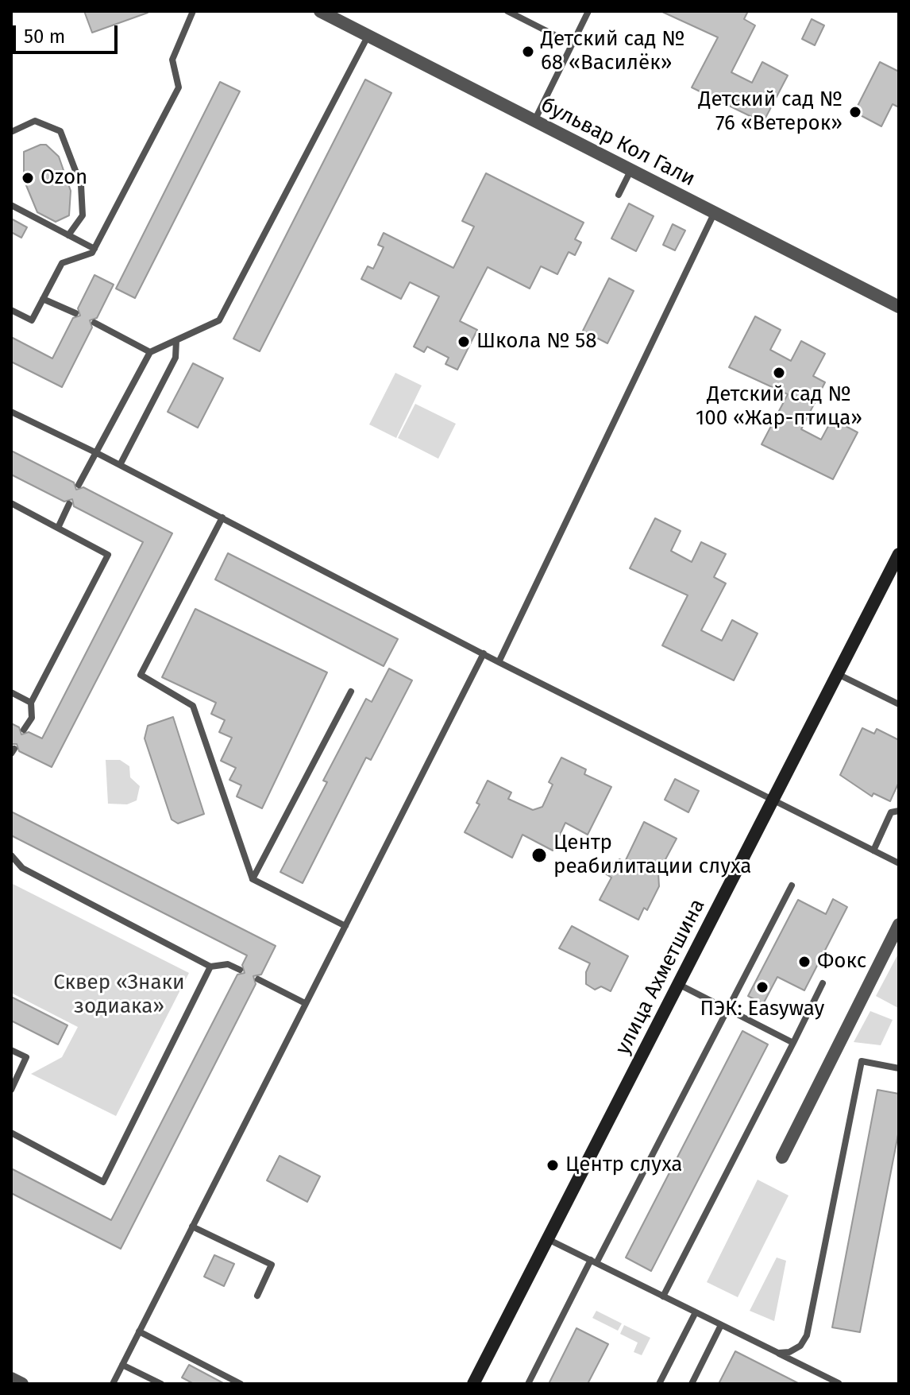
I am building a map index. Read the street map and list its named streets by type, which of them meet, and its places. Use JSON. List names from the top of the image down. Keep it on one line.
{"streets":{"street":["бульвар Кол Гали","улица Ахметшина"]},"parks":["Сквер «Знаки зодиака»"],"places":["Детский сад № 68 «Василёк»","Детский сад № 76 «Ветерок»","Ozon","Школа № 58","Детский сад № 100 «Жар-птица»","Центр реабилитации слуха","Фокс","ПЭК: Easyway","Центр слуха"],"scale_bar":"50 m"}
